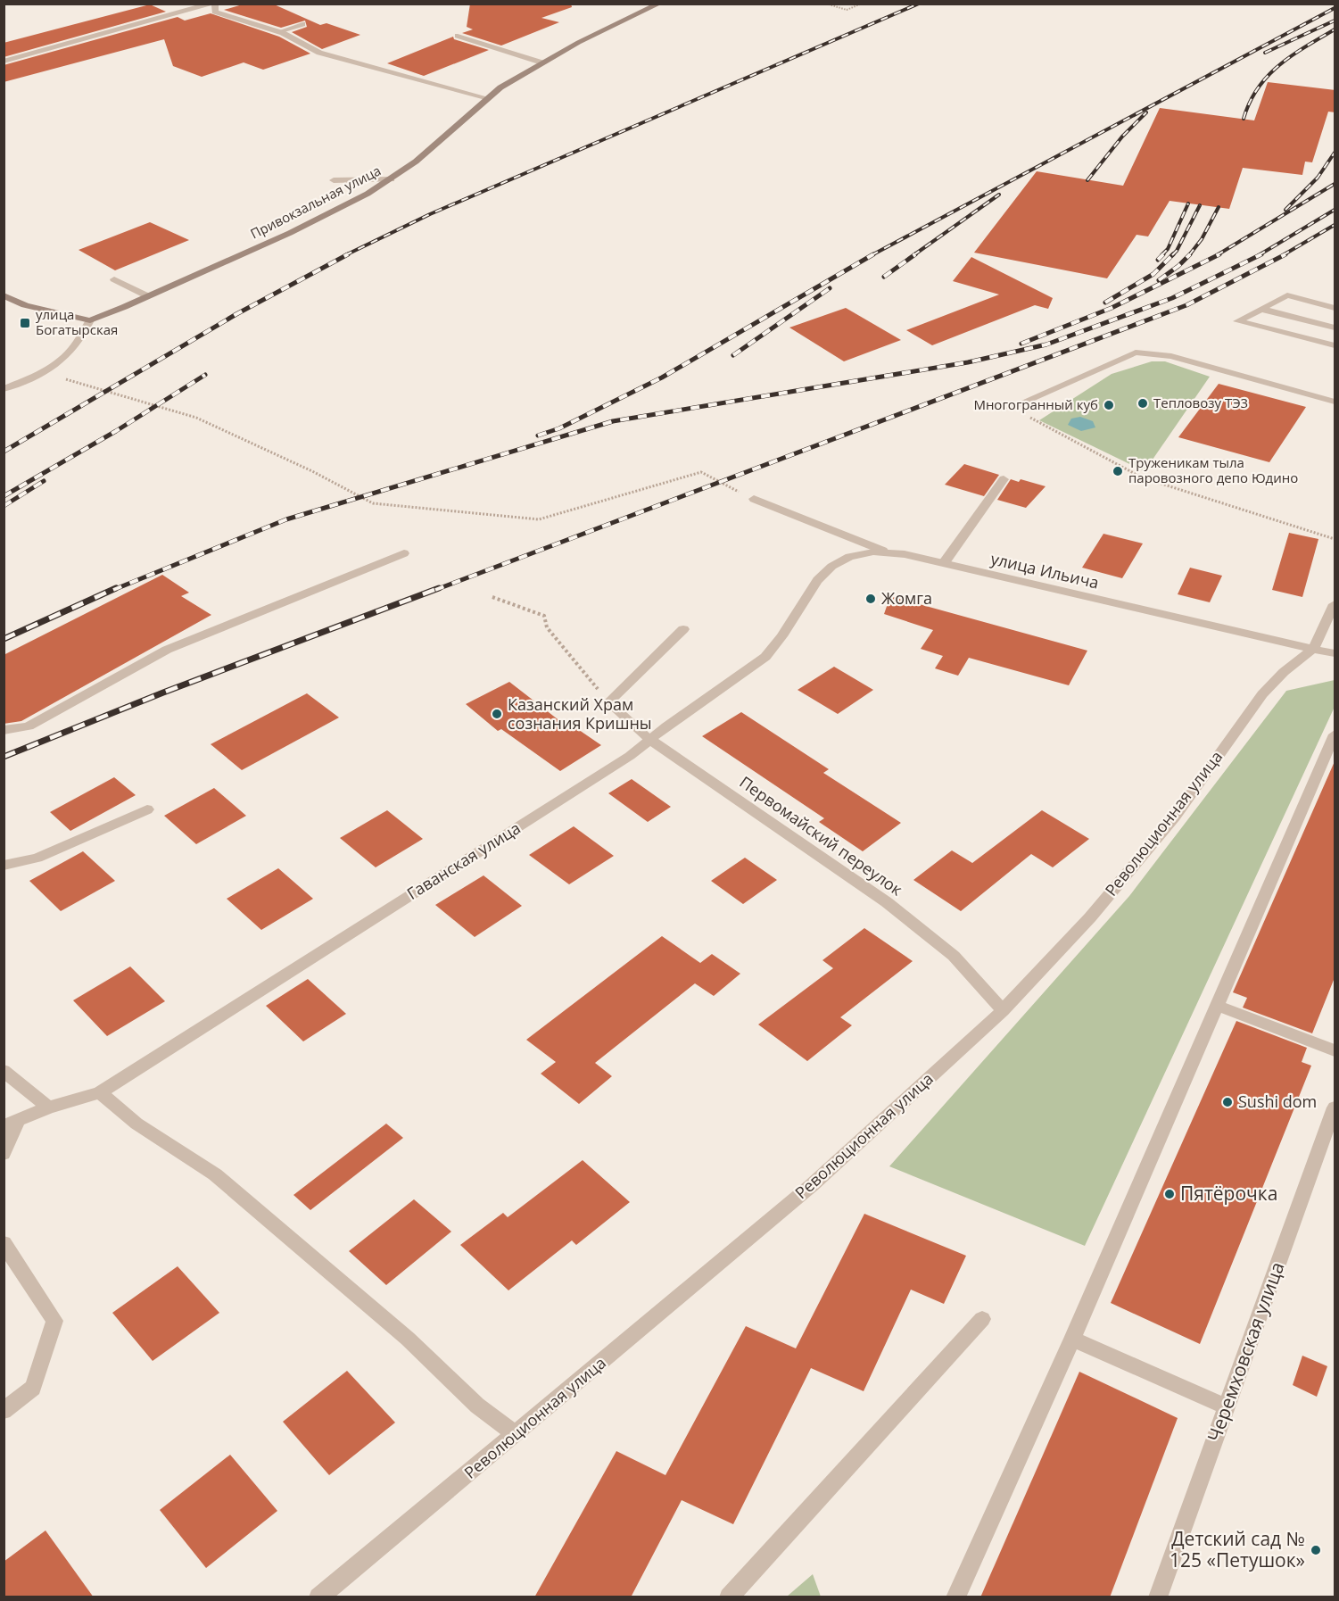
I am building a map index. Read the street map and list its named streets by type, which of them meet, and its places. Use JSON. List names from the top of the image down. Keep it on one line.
{"streets":{"main road":["Привокзальная улица"],"street":["улица Ильича","Революционная улица","Первомайский переулок","Гаванская улица","Черемховская улица"]},"crossings":[["улица Ильича","Революционная улица"],["улица Ильича","Гаванская улица"],["Революционная улица","Первомайский переулок"],["Первомайский переулок","Гаванская улица"]],"places":{"transit":["улица Богатырская"],"other":["Тепловозу ТЭ3","Многогранный куб","Труженикам тыла паровозного депо Юдино","Жомга","Казанский Храм сознания Кришны","Sushi dom","Пятёрочка","Детский сад № 125 «Петушок»"]}}
